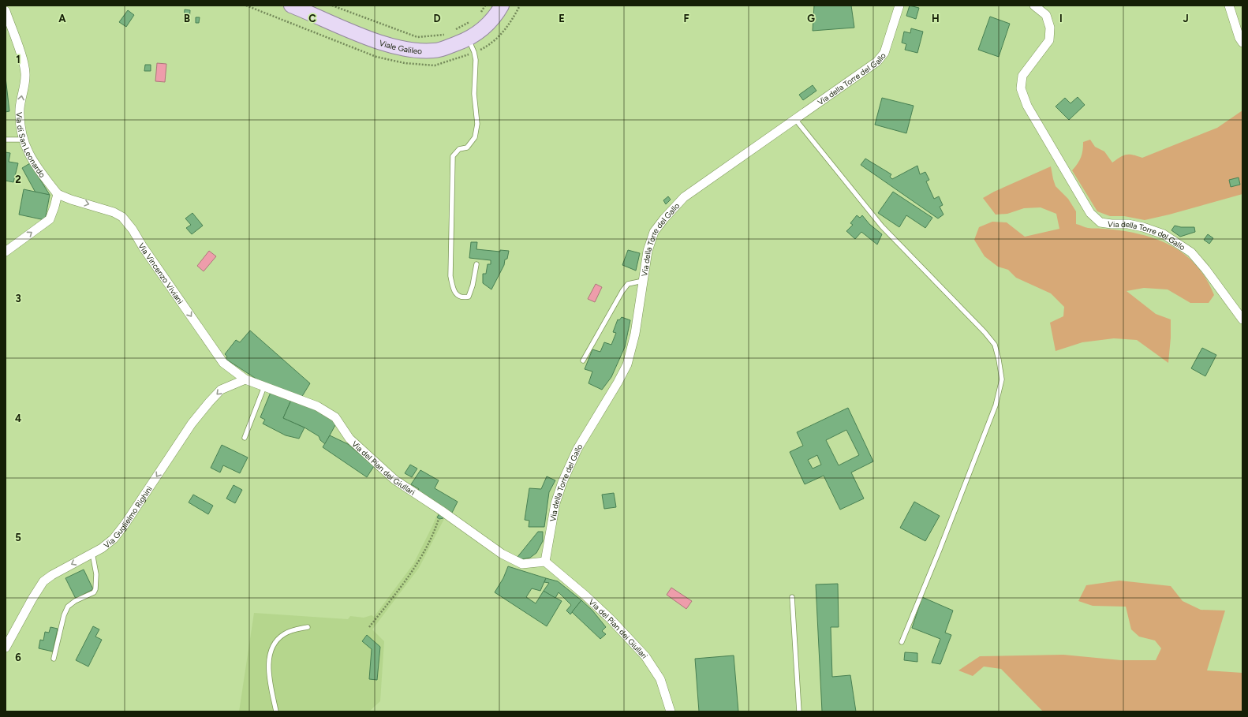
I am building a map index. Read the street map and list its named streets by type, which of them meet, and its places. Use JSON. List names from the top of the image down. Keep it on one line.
{"streets":{"main road":["Viale Galileo"],"street":["Via della Torre del Gallo","Via di San Leonardo","Via Vincenzo Viviani","Via del Pian dei Giullari","Via Guglielmo Righini"]},"crossings":[["Via della Torre del Gallo","Via del Pian dei Giullari"],["Via di San Leonardo","Via Vincenzo Viviani"],["Via Vincenzo Viviani","Via del Pian dei Giullari"],["Via Vincenzo Viviani","Via Guglielmo Righini"],["Via del Pian dei Giullari","Via Guglielmo Righini"]],"one_way":["Via di San Leonardo","Via Vincenzo Viviani","Via Guglielmo Righini"],"grid":{"columns":["A","B","C","D","E","F","G","H","I","J"],"rows":["1","2","3","4","5","6"]}}
